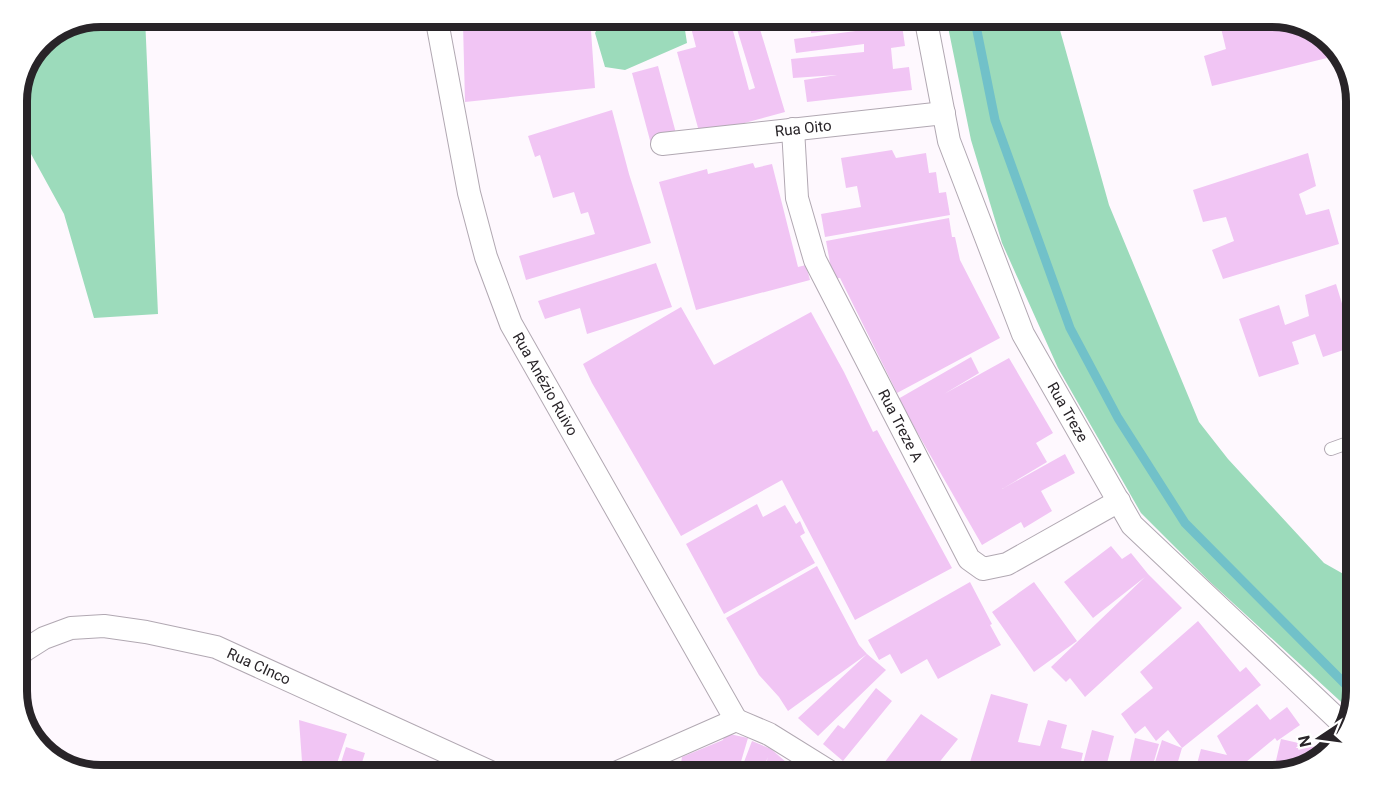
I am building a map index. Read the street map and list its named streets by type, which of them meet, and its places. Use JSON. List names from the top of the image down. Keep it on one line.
{"streets":{"street":["Rua Oito","Rua Anézio Ruivo","Rua Treze","Rua Treze A","Rua CInco"]},"crossings":[["Rua Oito","Rua Treze"],["Rua Oito","Rua Treze A"],["Rua Treze","Rua Treze A"]],"north":"left"}
